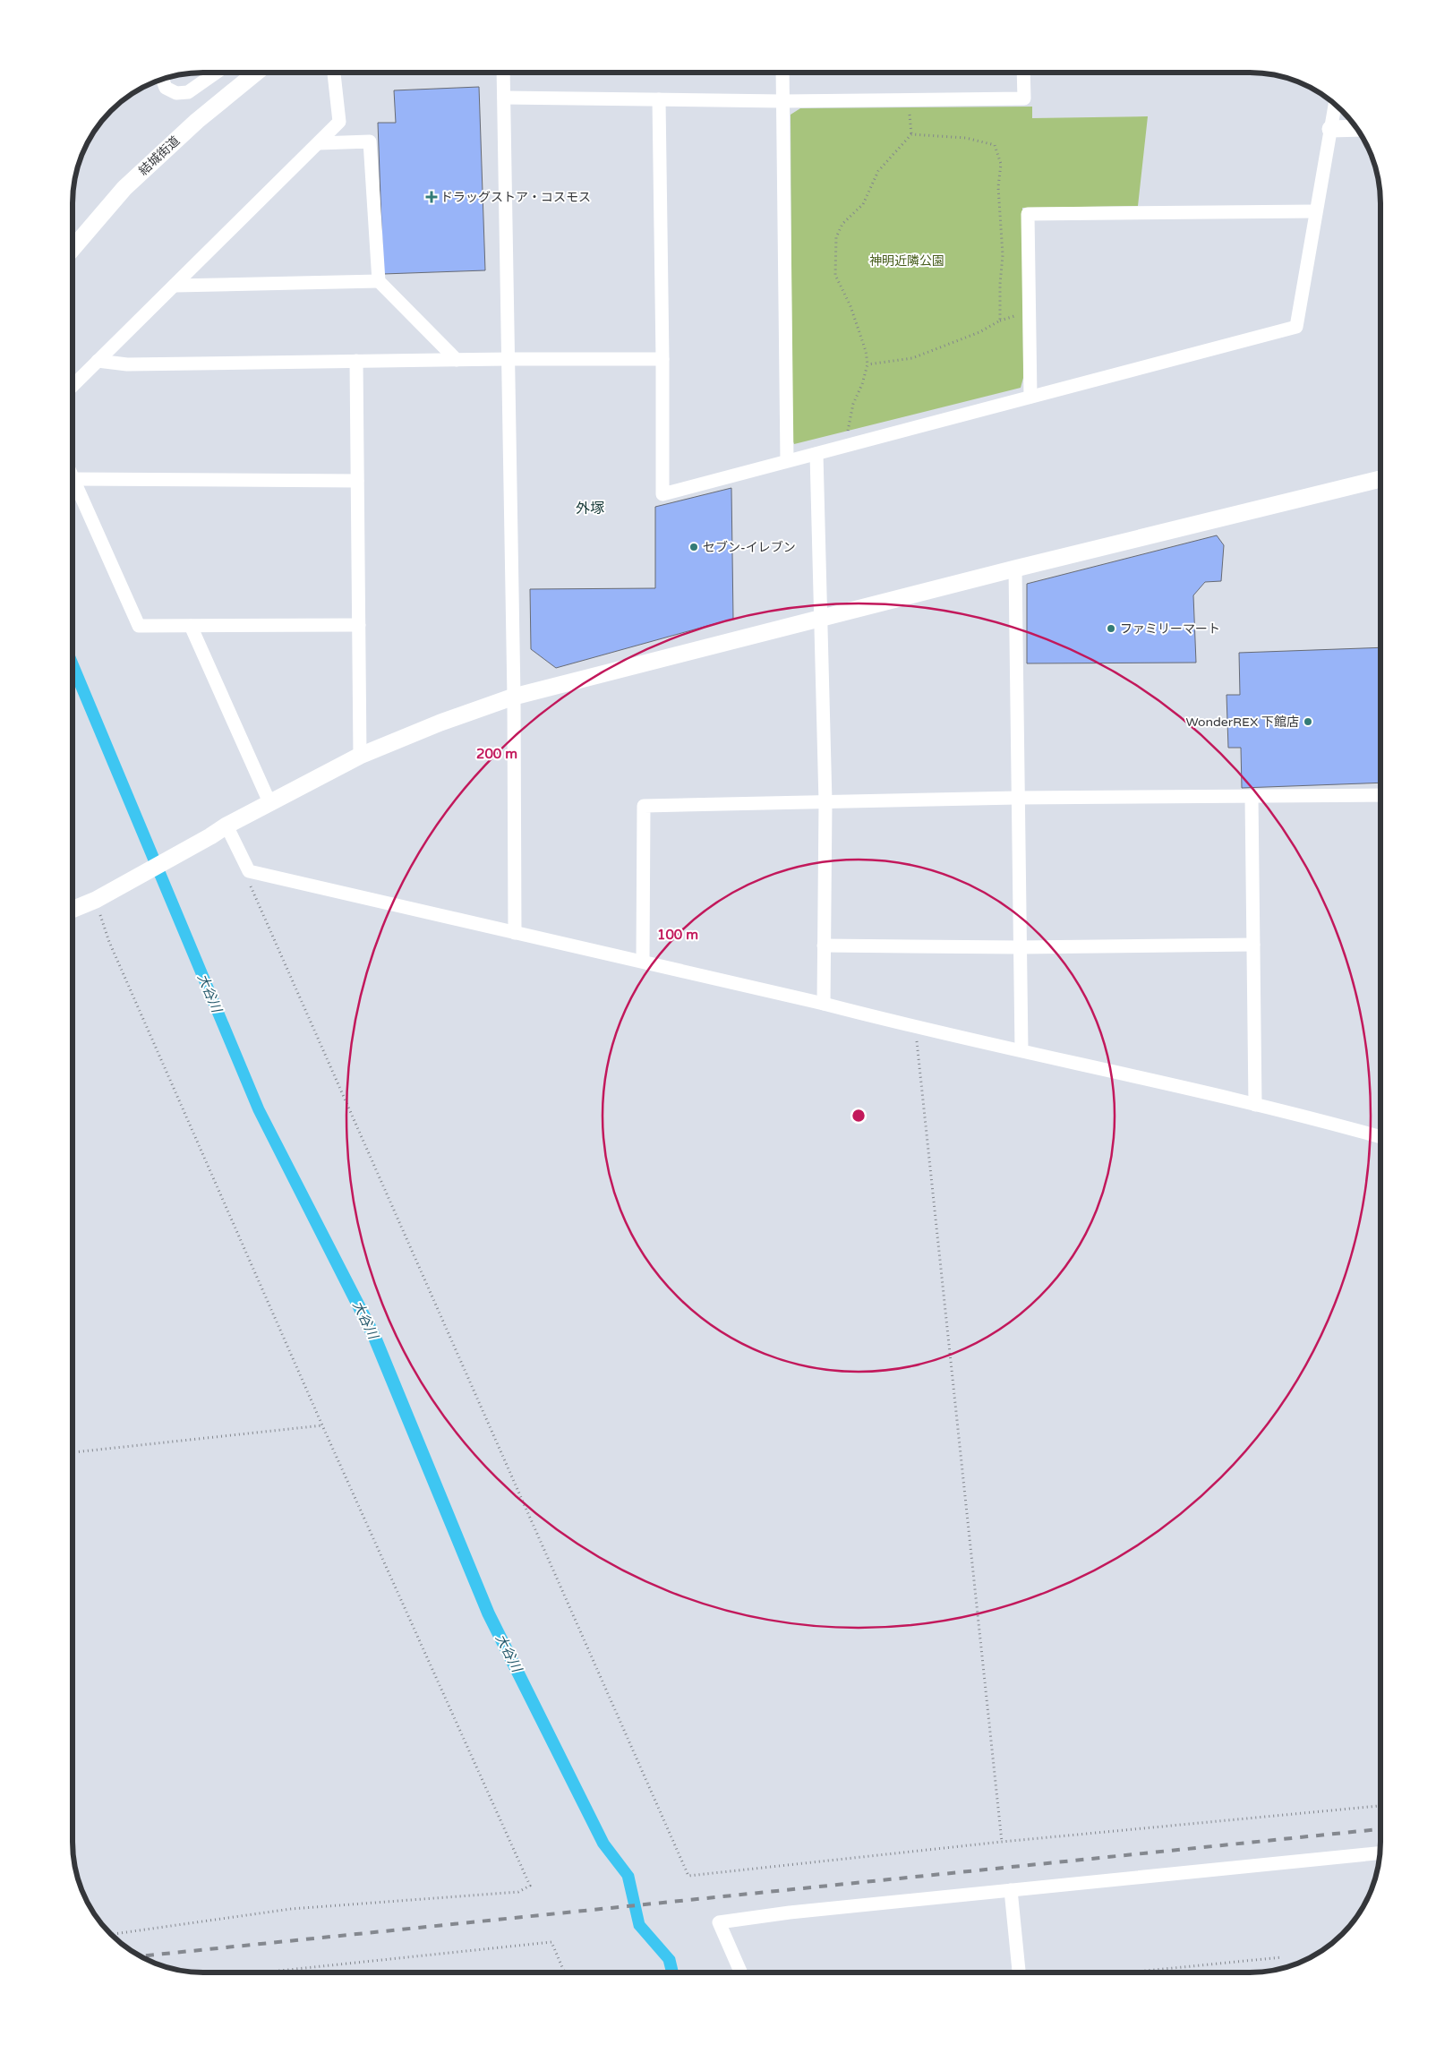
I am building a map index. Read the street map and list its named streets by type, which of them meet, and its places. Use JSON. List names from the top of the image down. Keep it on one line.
{"streets":{"street":["結城街道"]},"districts":["外塚"],"water":["大谷川"],"parks":["神明近隣公園"],"places":{"health":["ドラッグストア・コスモス"],"other":["セブン-イレブン","ファミリーマート","WonderREX 下館店"]},"rings":["200 m","100 m"]}
